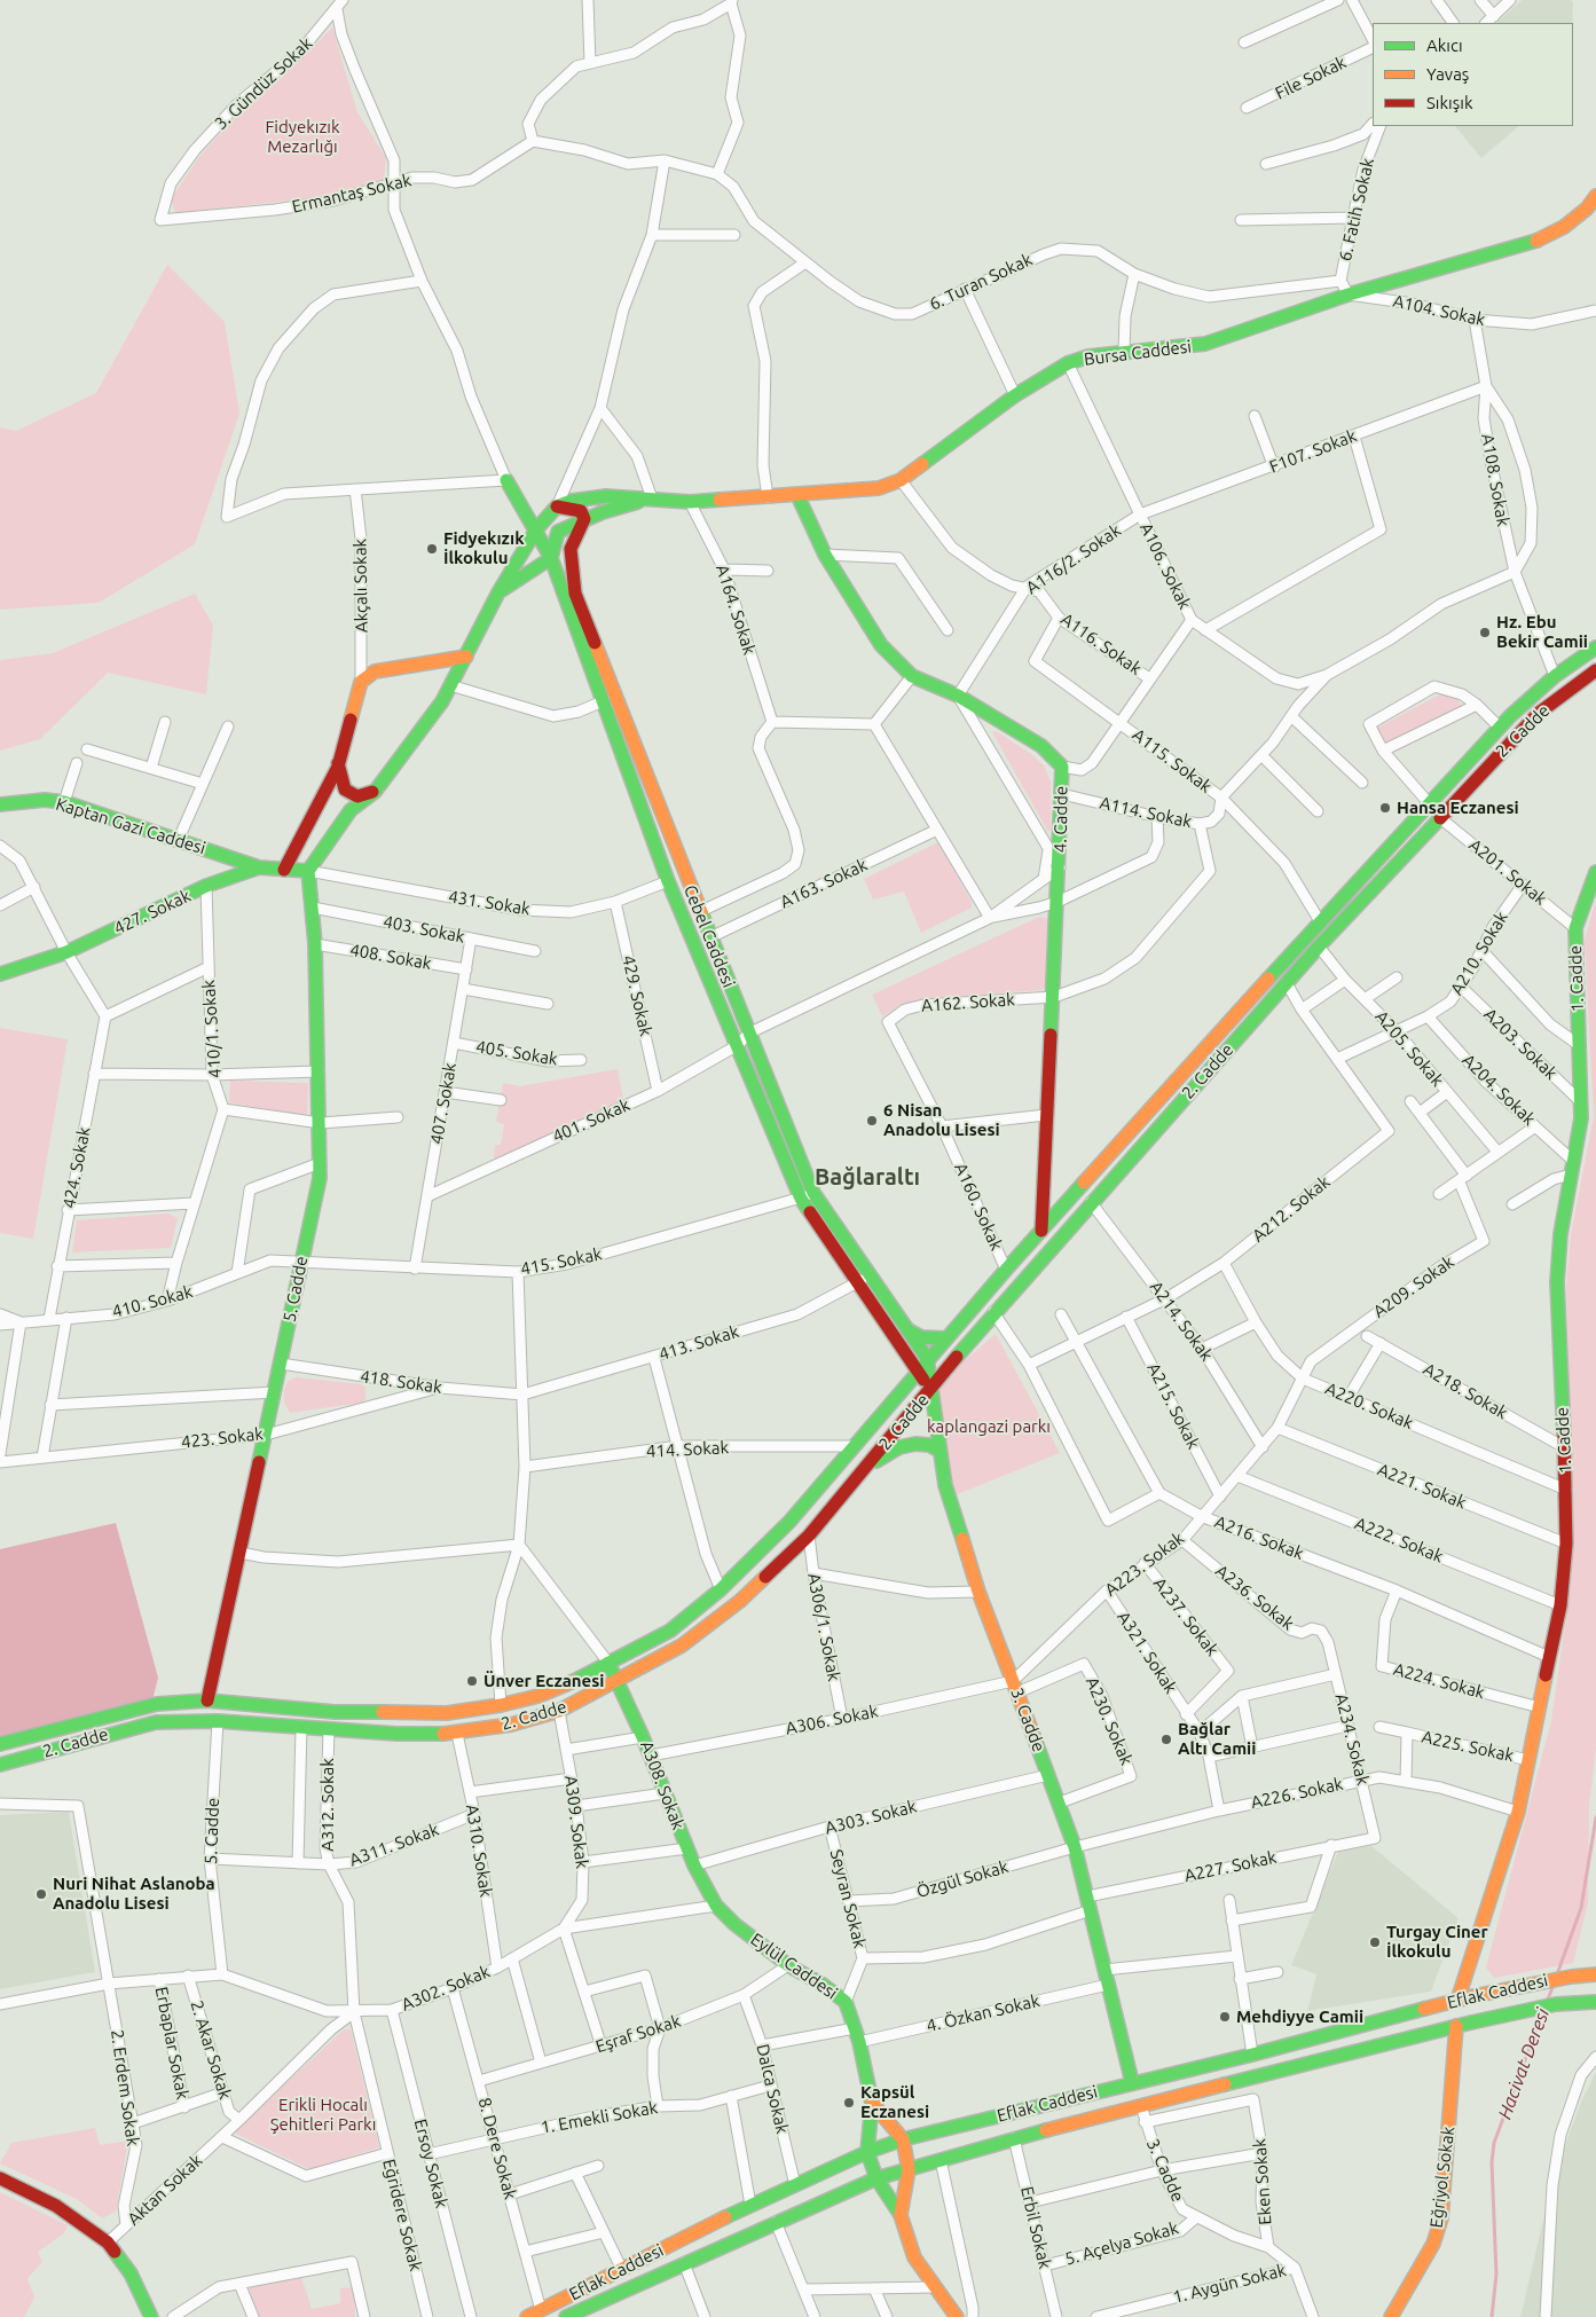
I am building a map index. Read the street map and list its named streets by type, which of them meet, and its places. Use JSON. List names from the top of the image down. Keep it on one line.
{"streets":{"main road":["Bursa Caddesi","2. Cadde","4. Cadde","Kaptan Gazi Caddesi","427. Sokak","Cebel Caddesi","1. Cadde","5. Cadde","3. Cadde","A308. Sokak","Eylül Caddesi","Eflak Caddesi","Eğriyol Sokak"],"street":["File Sokak","3. Gündüz Sokak","Ermantaş Sokak","6. Fatih Sokak","6. Turan Sokak","A104. Sokak","F107. Sokak","A108. Sokak","A116/2. Sokak","A106. Sokak","Akçalı Sokak","A164. Sokak","A116. Sokak","A115. Sokak","A114. Sokak","A201. Sokak","A163. Sokak","431. Sokak","403. Sokak","A210. Sokak","408. Sokak","429. Sokak","A162. Sokak","410/1. Sokak","A203. Sokak","A205. Sokak","405. Sokak","A204. Sokak","407. Sokak","401. Sokak","424. Sokak","A160. Sokak","A212. Sokak","415. Sokak","A209. Sokak","410. Sokak","A214. Sokak","413. Sokak","418. Sokak","A218. Sokak","A215. Sokak","A220. Sokak","423. Sokak","414. Sokak","A221. Sokak","A216. Sokak","A222. Sokak","A223. Sokak","A236. Sokak","A237. Sokak","A306/1. Sokak","A321. Sokak","A224. Sokak","A306. Sokak","A230. Sokak","A234. Sokak","A225. Sokak","A226. Sokak","A312. Sokak","A303. Sokak","A309. Sokak","A311. Sokak","A310. Sokak","A227. Sokak","Özgül Sokak","Seyran Sokak","A302. Sokak","4. Özkan Sokak","Eşraf Sokak","Erbaplar Sokak","2. Akar Sokak","2. Erdem Sokak","Dalca Sokak","1. Emekli Sokak","8. Dere Sokak","Ersoy Sokak","Eken Sokak","Aktan Sokak","Eğridere Sokak","Erbil Sokak","5. Açelya Sokak","1. Aygün Sokak"]},"crossings":[["3. Gündüz Sokak","Ermantaş Sokak"],["6. Fatih Sokak","6. Turan Sokak"],["6. Fatih Sokak","A104. Sokak"],["6. Fatih Sokak","Bursa Caddesi"],["A104. Sokak","Bursa Caddesi"],["A104. Sokak","A108. Sokak"],["Bursa Caddesi","A106. Sokak"],["Bursa Caddesi","A164. Sokak"],["Bursa Caddesi","A116. Sokak"],["Bursa Caddesi","4. Cadde"],["F107. Sokak","A108. Sokak"],["F107. Sokak","A116/2. Sokak"],["F107. Sokak","A106. Sokak"],["A108. Sokak","A106. Sokak"],["A108. Sokak","2. Cadde"],["A116/2. Sokak","A106. Sokak"],["A116/2. Sokak","A116. Sokak"],["A116/2. Sokak","4. Cadde"],["A106. Sokak","A114. Sokak"],["A116. Sokak","A115. Sokak"],["2. Cadde","A115. Sokak"],["2. Cadde","4. Cadde"],["2. Cadde","A201. Sokak"],["2. Cadde","Cebel Caddesi"],["2. Cadde","A205. Sokak"],["2. Cadde","A160. Sokak"],["2. Cadde","A212. Sokak"],["2. Cadde","5. Cadde"],["2. Cadde","A214. Sokak"],["2. Cadde","414. Sokak"],["2. Cadde","A306/1. Sokak"],["2. Cadde","3. Cadde"],["2. Cadde","A308. Sokak"],["2. Cadde","A312. Sokak"],["2. Cadde","A309. Sokak"],["2. Cadde","A310. Sokak"],["A115. Sokak","A114. Sokak"],["A114. Sokak","4. Cadde"],["A114. Sokak","A162. Sokak"],["4. Cadde","A162. Sokak"],["Kaptan Gazi Caddesi","427. Sokak"],["A201. Sokak","A210. Sokak"],["A201. Sokak","1. Cadde"],["A163. Sokak","Cebel Caddesi"],["431. Sokak","427. Sokak"],["431. Sokak","Cebel Caddesi"],["431. Sokak","429. Sokak"],["431. Sokak","5. Cadde"],["427. Sokak","410/1. Sokak"],["427. Sokak","5. Cadde"],["403. Sokak","407. Sokak"],["403. Sokak","5. Cadde"],["Cebel Caddesi","401. Sokak"],["Cebel Caddesi","415. Sokak"],["Cebel Caddesi","413. Sokak"],["Cebel Caddesi","3. Cadde"],["A210. Sokak","A203. Sokak"],["A210. Sokak","A205. Sokak"],["A210. Sokak","A204. Sokak"],["A210. Sokak","A212. Sokak"],["408. Sokak","407. Sokak"],["408. Sokak","5. Cadde"],["1. Cadde","A203. Sokak"],["1. Cadde","A204. Sokak"],["1. Cadde","A218. Sokak"],["1. Cadde","A220. Sokak"],["1. Cadde","A221. Sokak"],["1. Cadde","A216. Sokak"],["1. Cadde","A222. Sokak"],["1. Cadde","A224. Sokak"],["1. Cadde","A225. Sokak"],["1. Cadde","A226. Sokak"],["1. Cadde","Eflak Caddesi"],["429. Sokak","401. Sokak"],["A162. Sokak","A160. Sokak"],["405. Sokak","407. Sokak"],["407. Sokak","401. Sokak"],["407. Sokak","415. Sokak"],["424. Sokak","410. Sokak"],["A212. Sokak","A214. Sokak"],["A212. Sokak","A215. Sokak"],["A212. Sokak","A220. Sokak"],["415. Sokak","5. Cadde"],["415. Sokak","410. Sokak"],["A209. Sokak","A220. Sokak"],["A209. Sokak","A223. Sokak"],["5. Cadde","410. Sokak"],["5. Cadde","418. Sokak"],["5. Cadde","423. Sokak"],["5. Cadde","A311. Sokak"],["5. Cadde","A302. Sokak"],["A214. Sokak","A223. Sokak"],["413. Sokak","418. Sokak"],["418. Sokak","423. Sokak"],["A215. Sokak","A223. Sokak"],["A220. Sokak","A223. Sokak"],["A221. Sokak","A223. Sokak"],["A216. Sokak","A223. Sokak"],["A216. Sokak","A224. Sokak"],["A222. Sokak","A223. Sokak"],["A223. Sokak","A236. Sokak"],["A223. Sokak","A237. Sokak"],["A223. Sokak","A321. Sokak"],["A223. Sokak","A306. Sokak"],["A223. Sokak","3. Cadde"],["A223. Sokak","A230. Sokak"],["A236. Sokak","A234. Sokak"],["A237. Sokak","A321. Sokak"],["A306/1. Sokak","A306. Sokak"],["A321. Sokak","A226. Sokak"],["A306. Sokak","3. Cadde"],["A306. Sokak","A230. Sokak"],["A306. Sokak","A308. Sokak"],["3. Cadde","A230. Sokak"],["3. Cadde","A226. Sokak"],["3. Cadde","A303. Sokak"],["3. Cadde","A227. Sokak"],["3. Cadde","Özgül Sokak"],["3. Cadde","Eflak Caddesi"],["3. Cadde","4. Özkan Sokak"],["3. Cadde","Eken Sokak"],["3. Cadde","5. Açelya Sokak"],["A234. Sokak","A226. Sokak"],["A234. Sokak","A227. Sokak"],["A225. Sokak","A226. Sokak"],["A308. Sokak","A303. Sokak"],["A308. Sokak","Eylül Caddesi"],["A308. Sokak","A302. Sokak"],["A226. Sokak","Özgül Sokak"],["A312. Sokak","A311. Sokak"],["A312. Sokak","A302. Sokak"],["A312. Sokak","Aktan Sokak"],["A312. Sokak","Eğridere Sokak"],["A303. Sokak","Seyran Sokak"],["A309. Sokak","A302. Sokak"],["A311. Sokak","A310. Sokak"],["A310. Sokak","A302. Sokak"],["Özgül Sokak","Seyran Sokak"],["Seyran Sokak","Eylül Caddesi"],["Eylül Caddesi","A302. Sokak"],["Eylül Caddesi","4. Özkan Sokak"],["Eylül Caddesi","Eşraf Sokak"],["A302. Sokak","Erbaplar Sokak"],["A302. Sokak","2. Akar Sokak"],["A302. Sokak","2. Erdem Sokak"],["A302. Sokak","8. Dere Sokak"],["A302. Sokak","Ersoy Sokak"],["A302. Sokak","Aktan Sokak"],["A302. Sokak","Eğridere Sokak"],["Eflak Caddesi","Dalca Sokak"],["Eflak Caddesi","8. Dere Sokak"],["Eflak Caddesi","Eğriyol Sokak"],["Eflak Caddesi","Erbil Sokak"],["Eşraf Sokak","Dalca Sokak"],["Eşraf Sokak","8. Dere Sokak"],["Erbaplar Sokak","2. Akar Sokak"],["Erbaplar Sokak","2. Erdem Sokak"],["2. Akar Sokak","Aktan Sokak"],["2. Erdem Sokak","Aktan Sokak"],["Dalca Sokak","1. Emekli Sokak"],["1. Emekli Sokak","8. Dere Sokak"],["1. Emekli Sokak","Ersoy Sokak"],["Eken Sokak","1. Aygün Sokak"],["Aktan Sokak","Eğridere Sokak"],["Erbil Sokak","5. Açelya Sokak"]],"districts":["Bağlaraltı"],"water":["Hacivat Deresi"],"parks":["Fidyekızık Mezarlığı","kaplangazi parkı","Erikli Hocalı Şehitleri Parkı"],"places":["Fidyekızık İlkokulu","Hz. Ebu Bekir Camii","Hansa Eczanesi","6 Nisan Anadolu Lisesi","Ünver Eczanesi","Bağlar Altı Camii","Nuri Nihat Aslanoba Anadolu Lisesi","Turgay Ciner İlkokulu","Mehdiyye Camii","Kapsül Eczanesi"],"legend":["Akıcı","Yavaş","Sıkışık"]}
